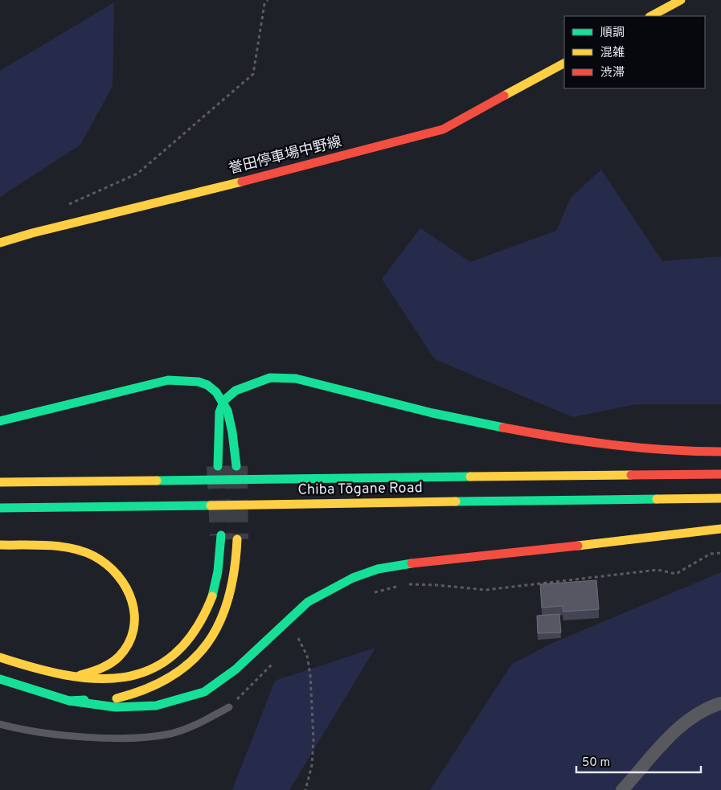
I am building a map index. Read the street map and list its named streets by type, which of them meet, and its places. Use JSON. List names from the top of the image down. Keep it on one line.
{"streets":{"main road":["誉田停車場中野線","Chiba Tōgane Road"]},"legend":["順調","混雑","渋滞"],"scale_bar":"50 m"}
